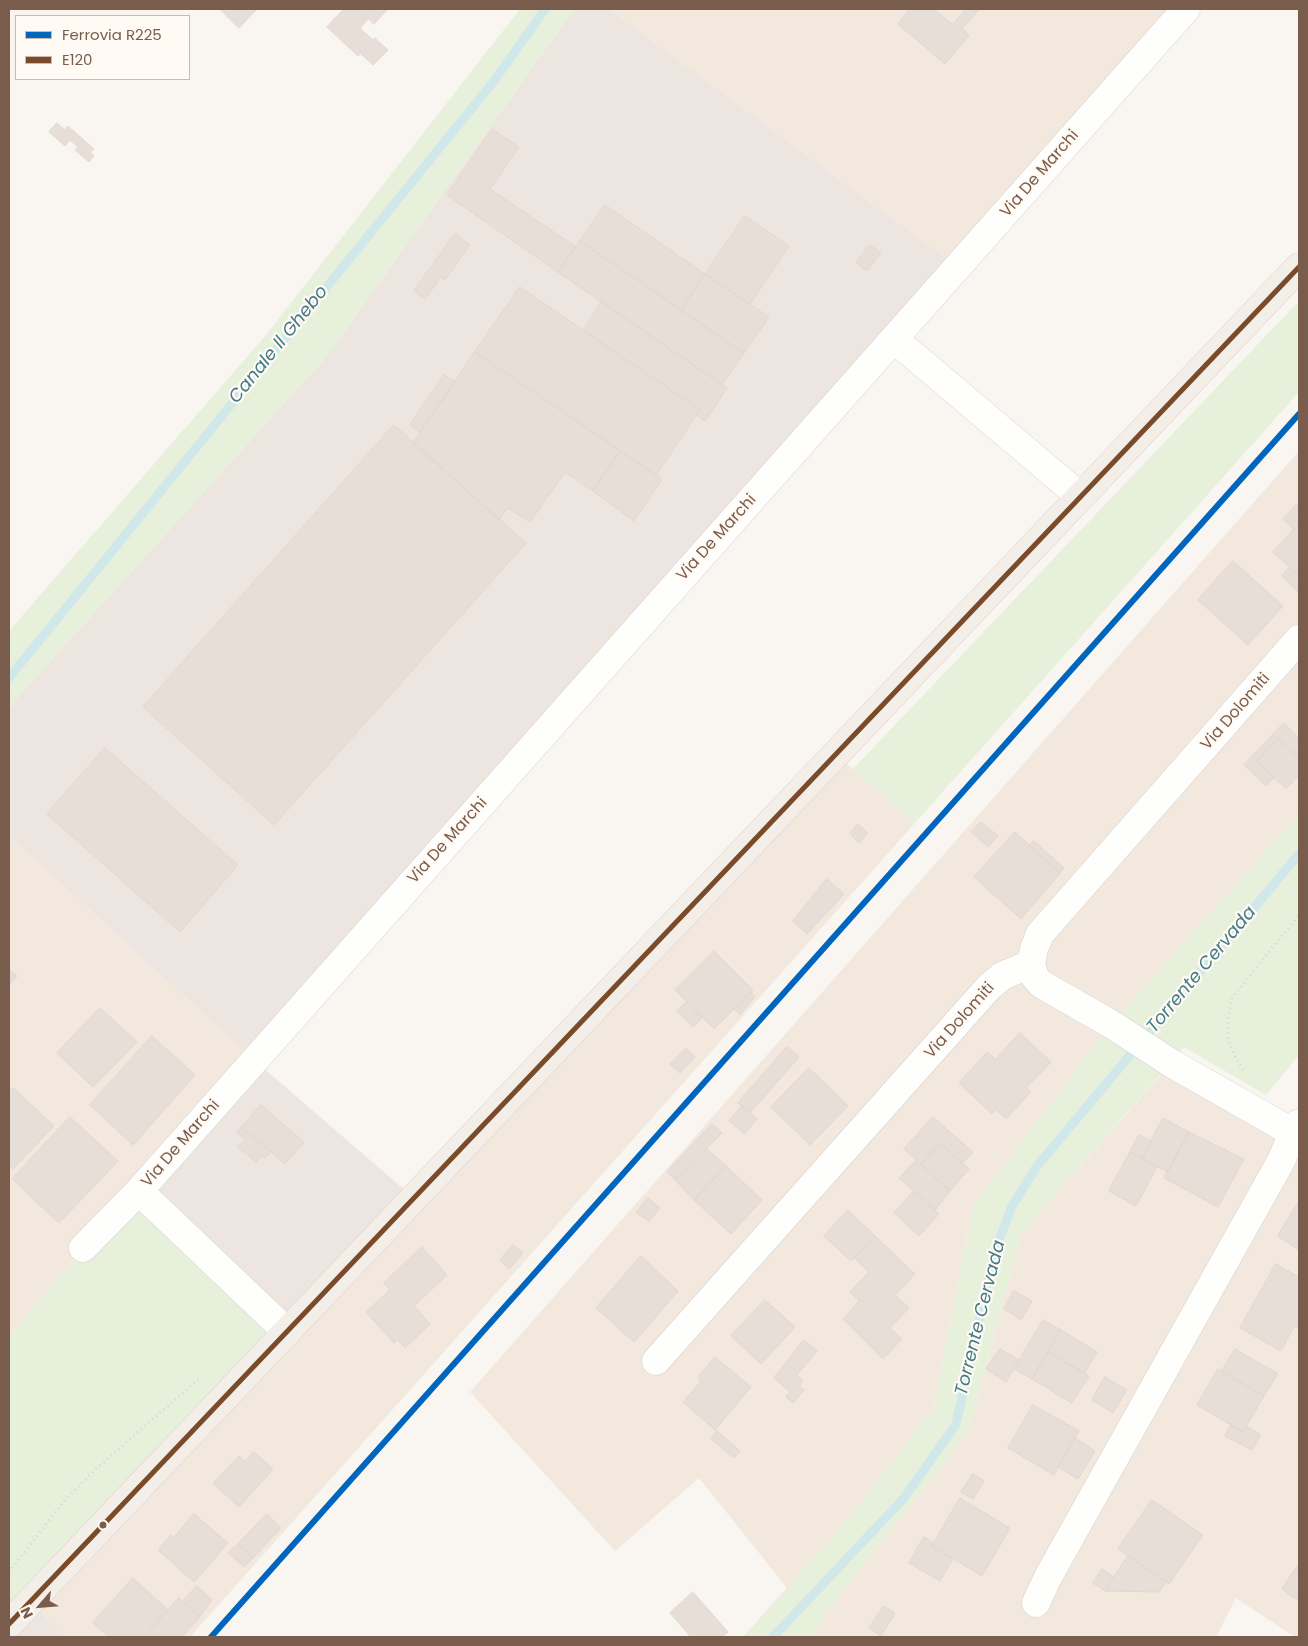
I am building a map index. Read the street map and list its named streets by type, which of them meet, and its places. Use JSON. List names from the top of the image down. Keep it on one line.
{"streets":{"street":["Via De Marchi","Via Dolomiti"]},"water":["Canale Il Ghebo","Torrente Cervada"],"lines":["transit line E120","rail line R225"],"legend":["Ferrovia R225","E120"],"north":"bottom left"}
